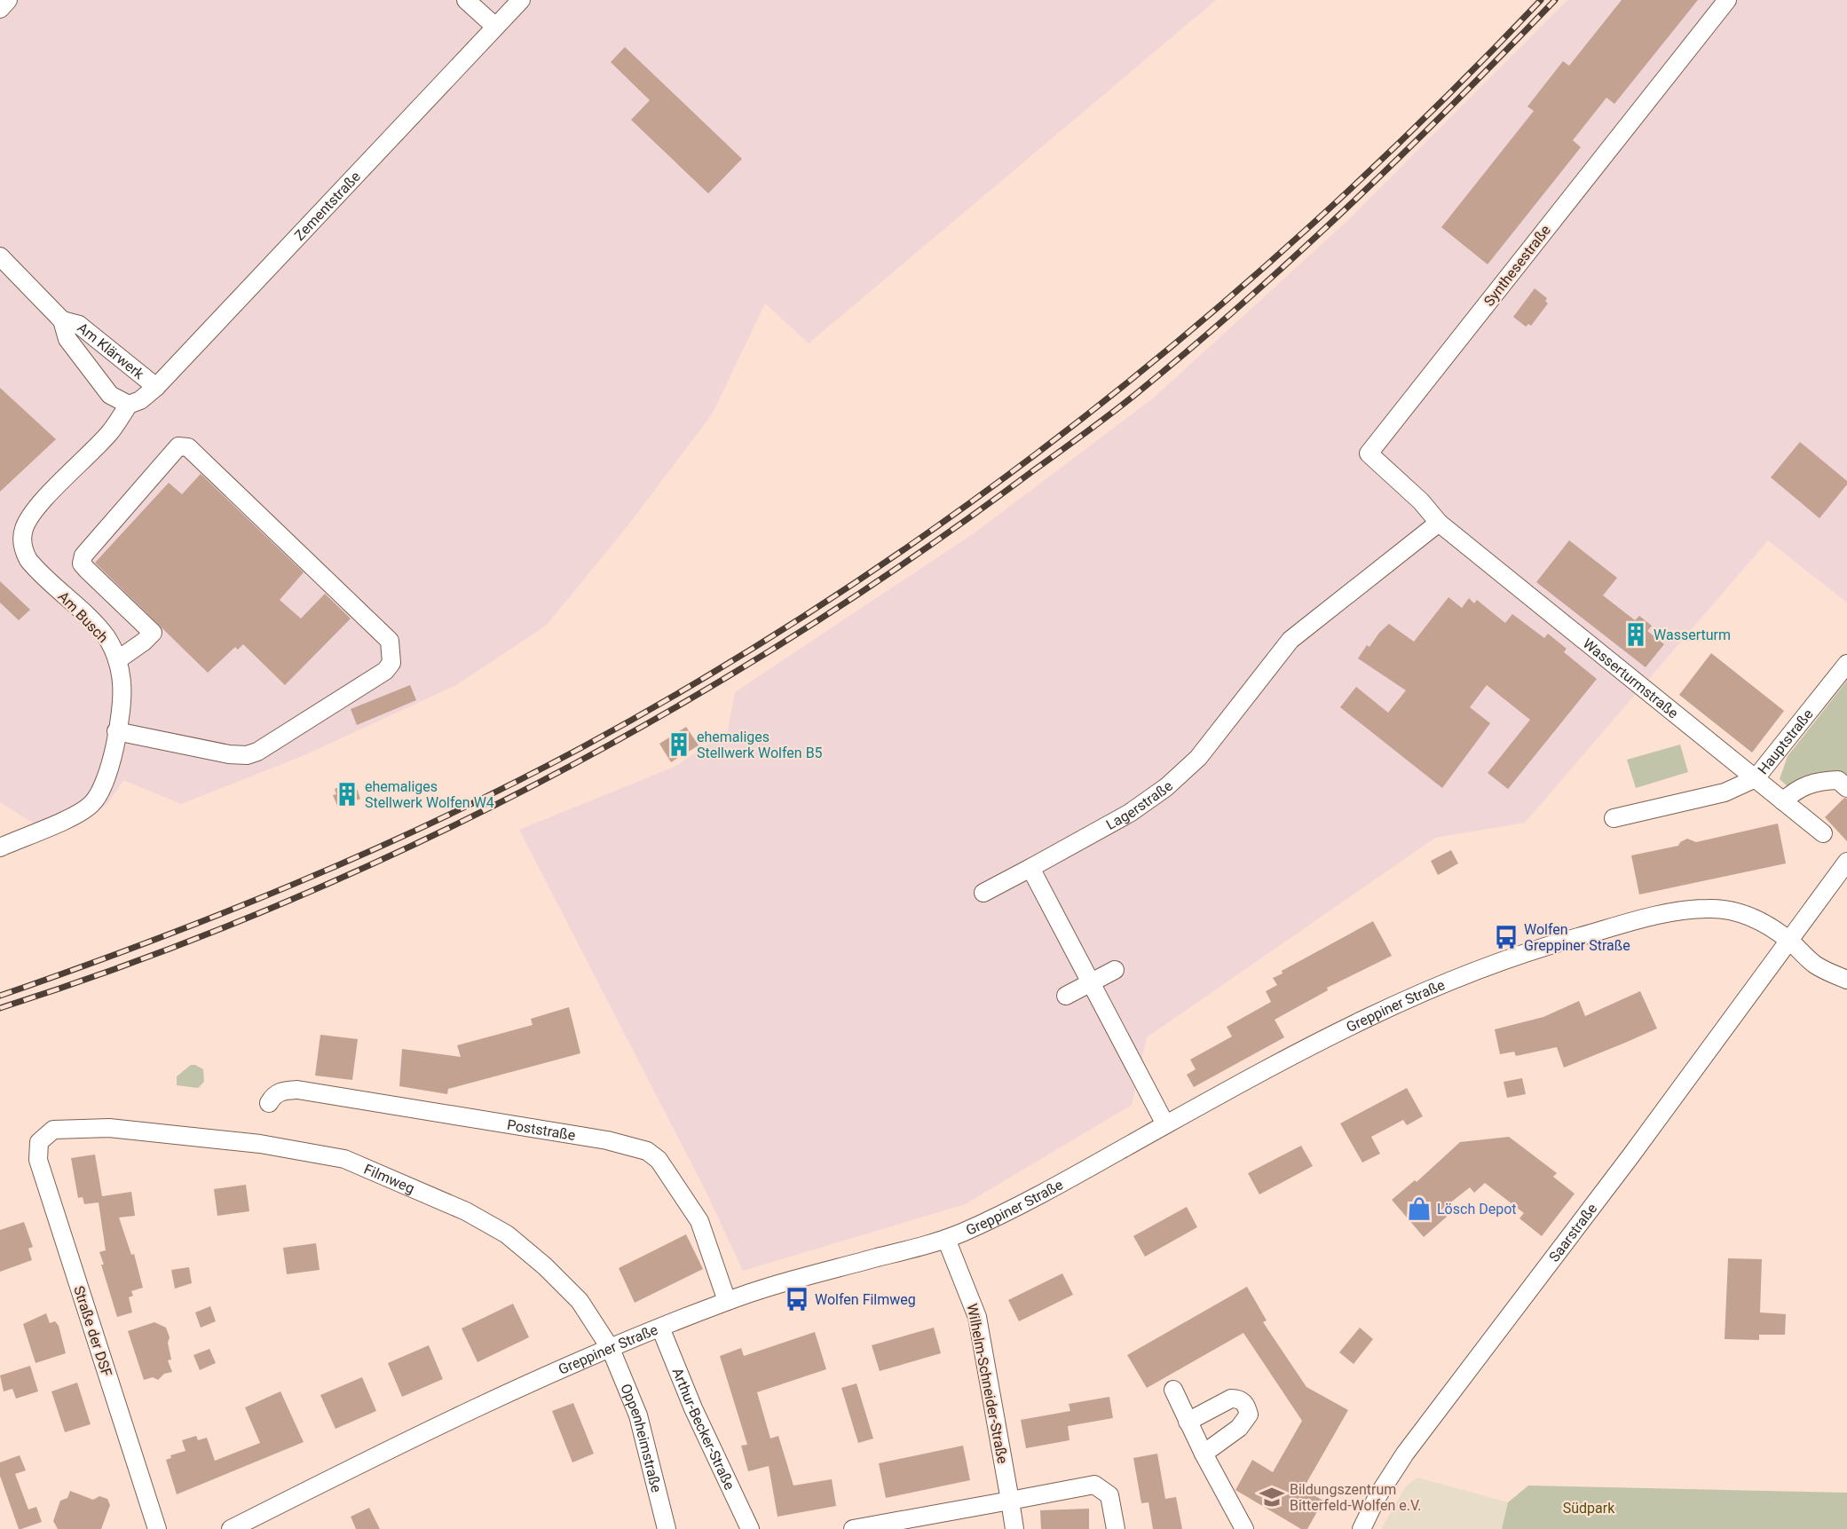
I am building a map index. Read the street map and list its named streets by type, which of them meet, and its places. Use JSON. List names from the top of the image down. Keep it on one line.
{"streets":{"street":["Zementstraße","Synthesestraße","Am Klärwerk","Am Busch","Wasserturmstraße","Hauptstraße","Lagerstraße","Greppiner Straße","Poststraße","Filmweg","Saarstraße","Straße der DSF","Wilhelm-Schneider-Straße","Arthur-Becker-Straße","Oppenheimstraße"]},"crossings":[["Zementstraße","Am Klärwerk"],["Zementstraße","Am Busch"],["Synthesestraße","Wasserturmstraße"],["Synthesestraße","Lagerstraße"],["Am Klärwerk","Am Busch"],["Wasserturmstraße","Hauptstraße"],["Wasserturmstraße","Lagerstraße"],["Greppiner Straße","Poststraße"],["Greppiner Straße","Filmweg"],["Greppiner Straße","Saarstraße"],["Greppiner Straße","Wilhelm-Schneider-Straße"],["Greppiner Straße","Arthur-Becker-Straße"],["Greppiner Straße","Oppenheimstraße"],["Filmweg","Straße der DSF"],["Filmweg","Oppenheimstraße"]],"parks":["Südpark"],"places":{"building":["Wasserturm","ehemaliges Stellwerk Wolfen B5","ehemaliges Stellwerk Wolfen W4"],"bus stop":["Wolfen Greppiner Straße","Wolfen Filmweg"],"shop":["Lösch Depot"],"school or university":["Bildungszentrum Bitterfeld-Wolfen e.V."]}}
